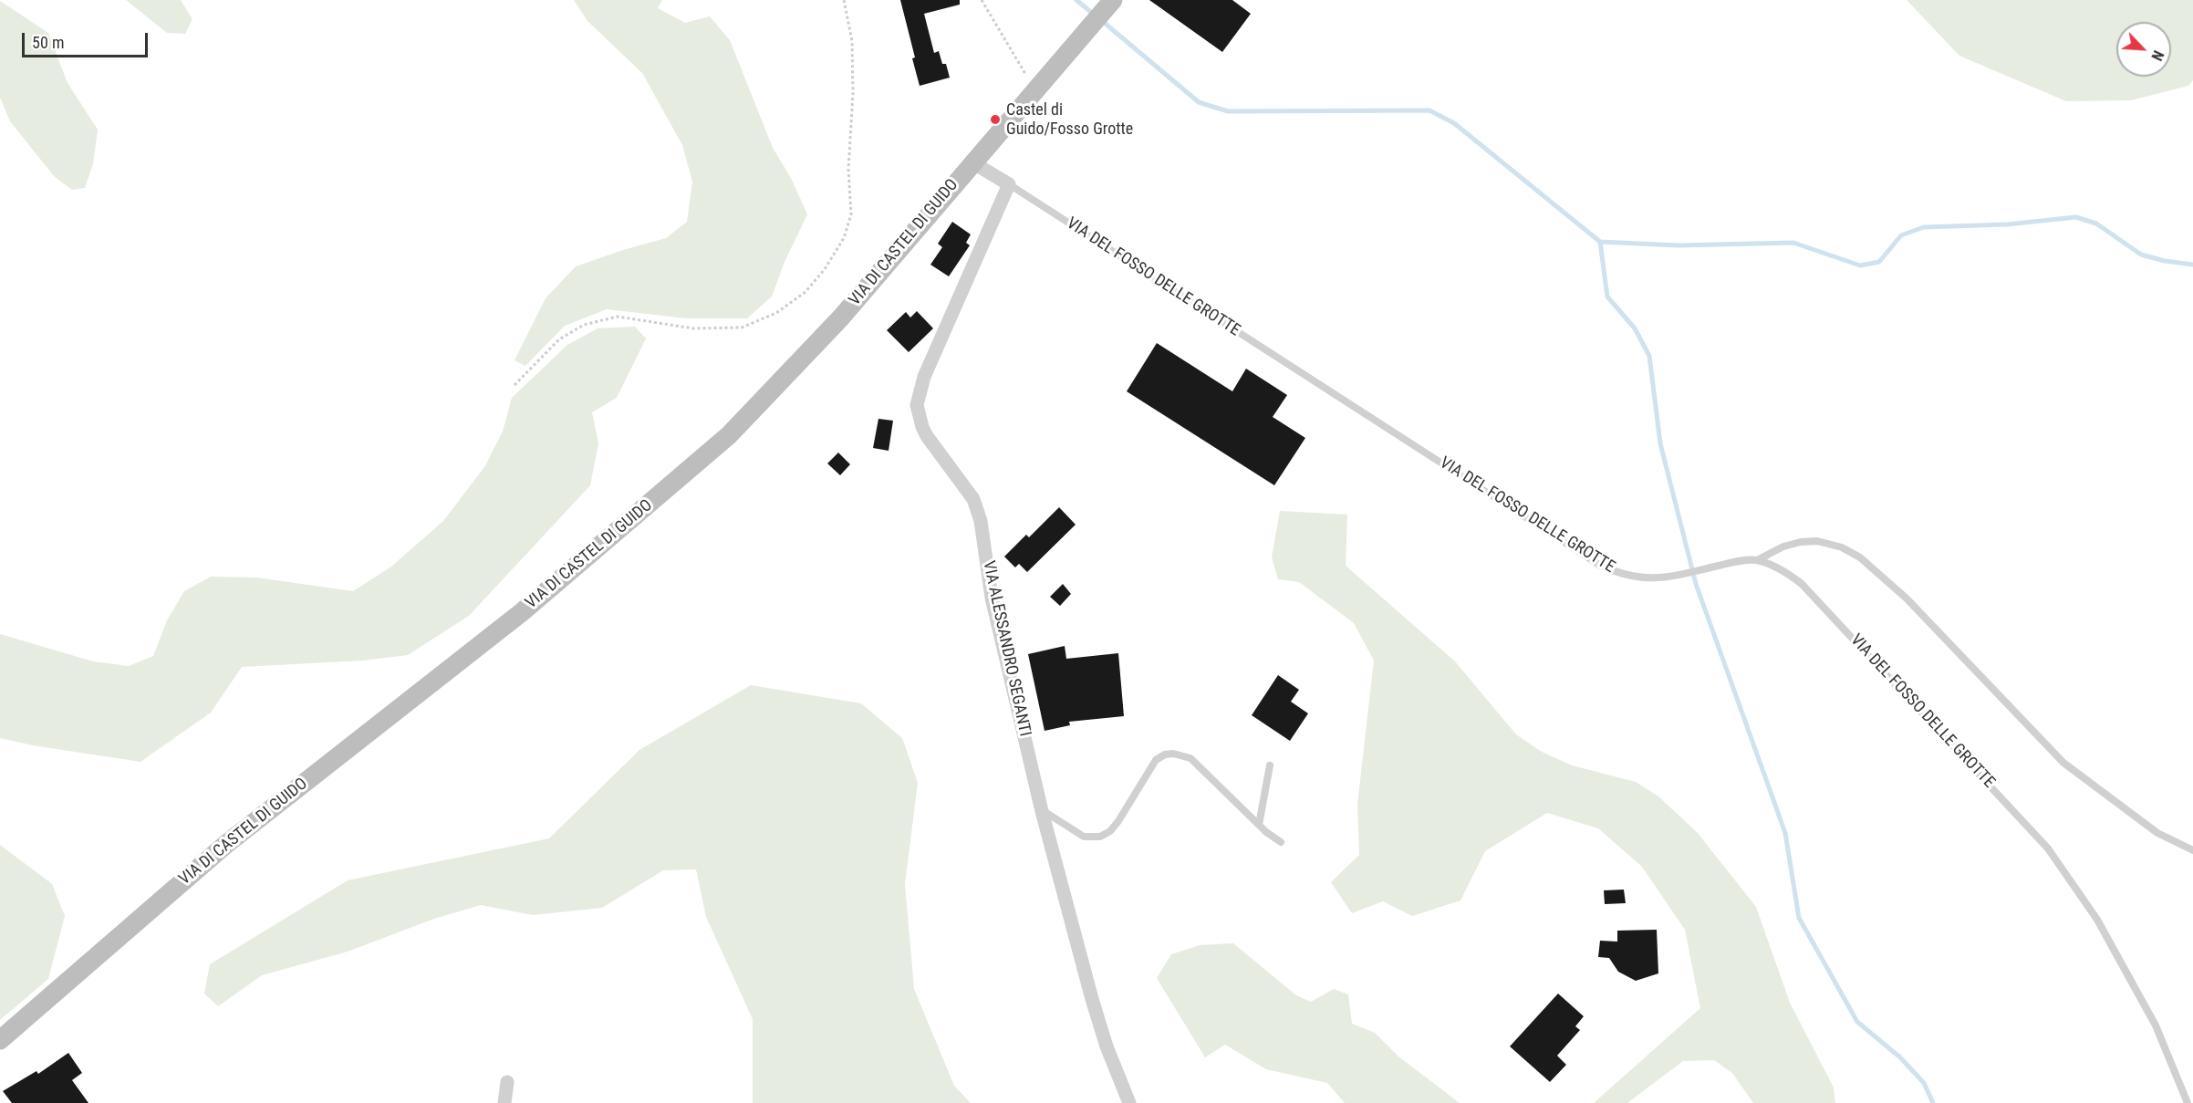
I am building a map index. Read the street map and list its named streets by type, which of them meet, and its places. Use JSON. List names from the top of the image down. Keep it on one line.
{"streets":{"street":["VIA DI CASTEL DI GUIDO","VIA DEL FOSSO DELLE GROTTE","VIA ALESSANDRO SEGANTI"]},"crossings":[["VIA DI CASTEL DI GUIDO","VIA DEL FOSSO DELLE GROTTE"],["VIA DEL FOSSO DELLE GROTTE","VIA ALESSANDRO SEGANTI"]],"places":["Castel di Guido/Fosso Grotte"],"scale_bar":"50 m","north":"bottom right"}
